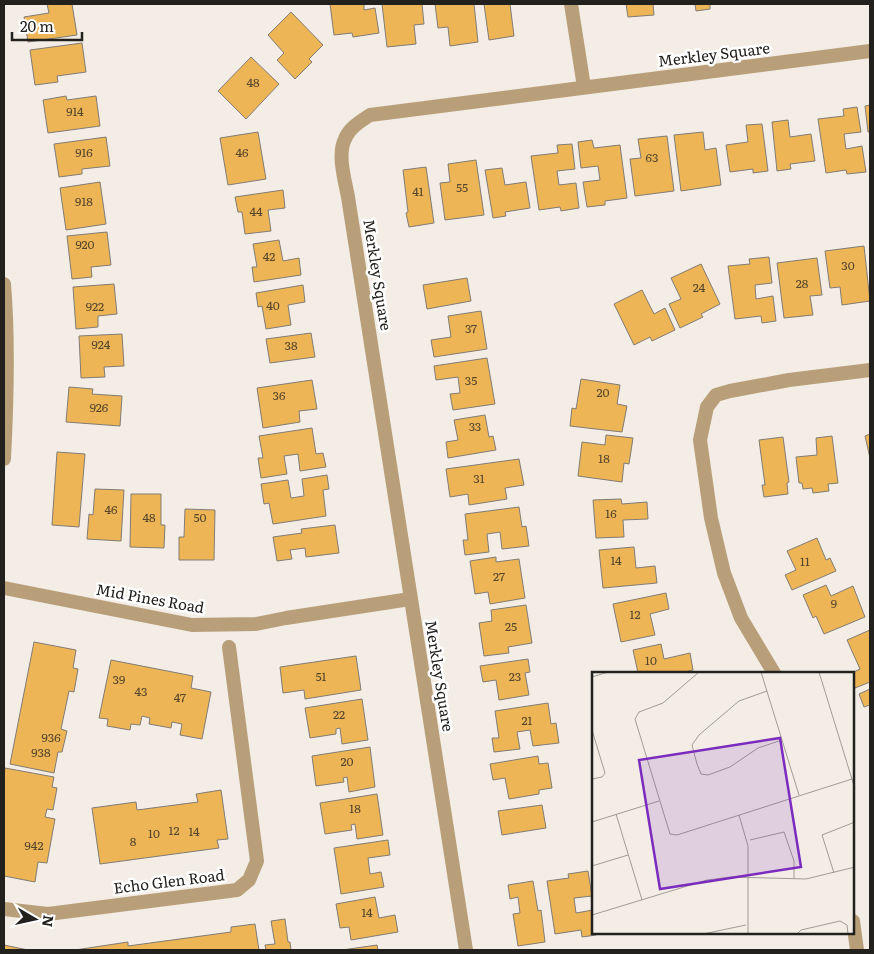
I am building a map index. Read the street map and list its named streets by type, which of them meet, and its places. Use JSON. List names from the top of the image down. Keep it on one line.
{"streets":{"street":["Merkley Square","Mid Pines Road","Echo Glen Road"]},"crossings":[["Merkley Square","Mid Pines Road"]],"house_numbers":["48","914","916","46","63","55","41","918","44","920","42","30","28","24","40","922","37","924","38","35","20","36","926","33","18","31","46","16","48","50","14","11","27","9","12","25","10","51","23","39","43","47","22","21","936","938","20","18","12","14","10","8","942","14"],"scale_bar":"20 m","north":"right"}
